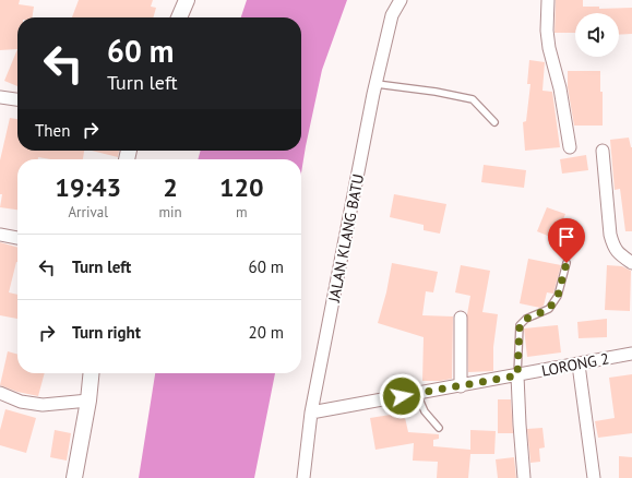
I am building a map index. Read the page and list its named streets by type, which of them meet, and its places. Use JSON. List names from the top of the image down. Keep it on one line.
{"streets":{"street":["JALAN KLANG BATU","LORONG 2"]},"crossings":[["JALAN KLANG BATU","LORONG 2"]],"page":{"turn":["60 m","Turn left"],"then":"Then","eta":["19:43","Arrival","2","min","120","m"],"list":[{"name":"Turn left","value":"60 m"},{"name":"Turn right","value":"20 m"}]}}
